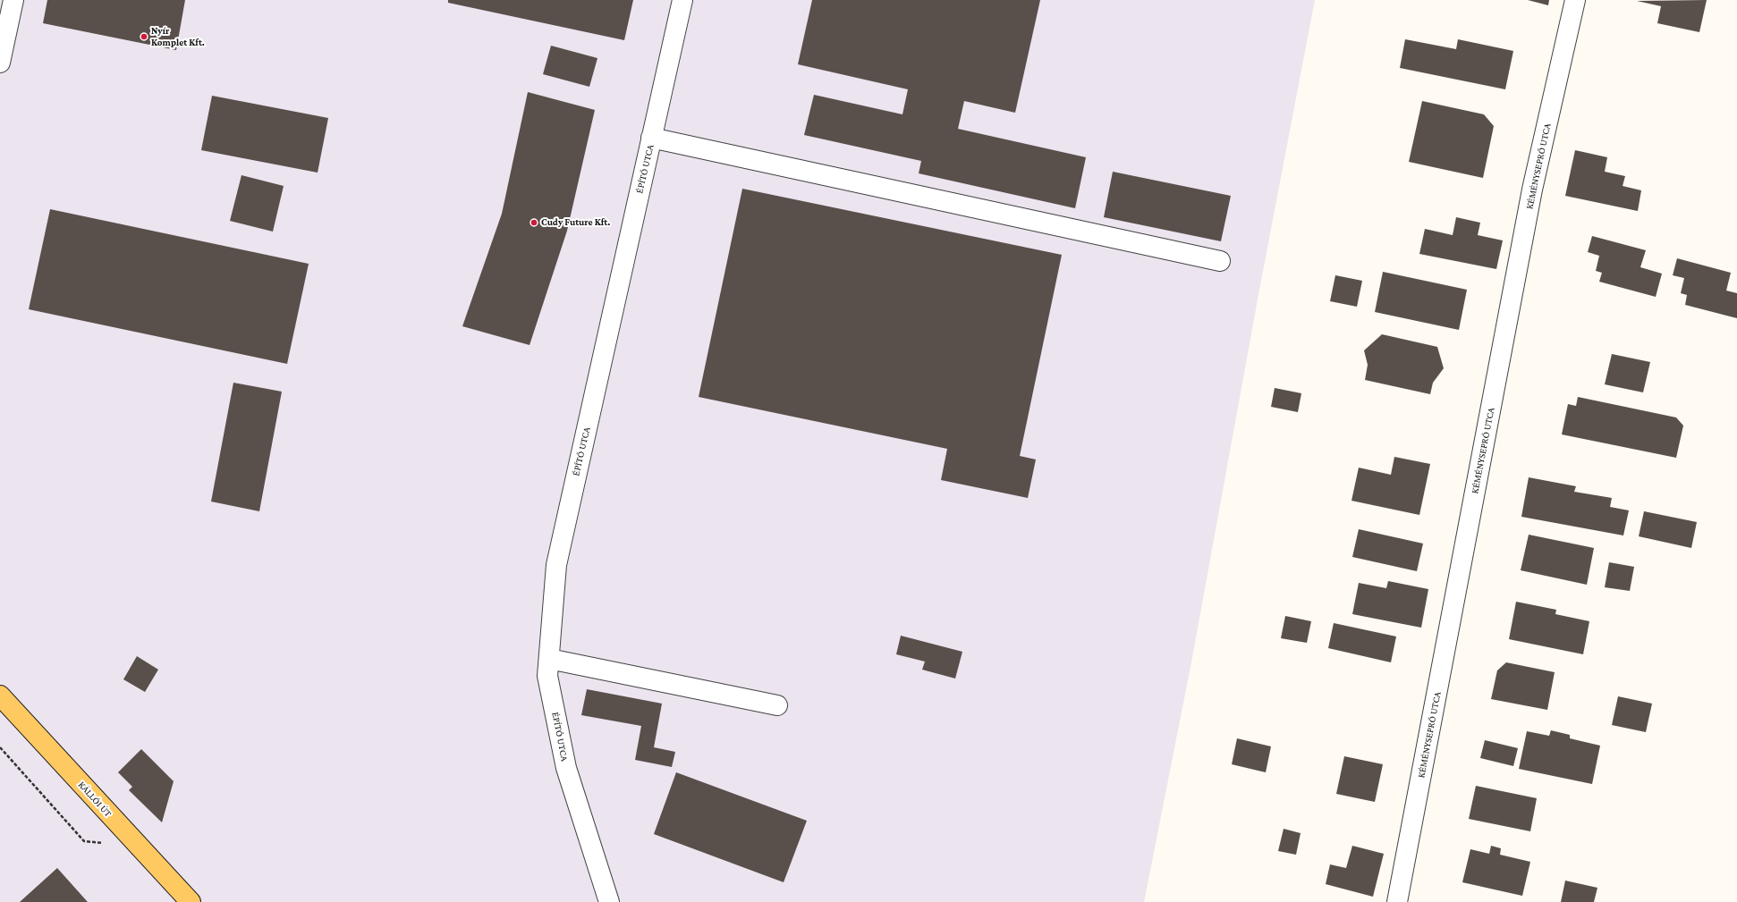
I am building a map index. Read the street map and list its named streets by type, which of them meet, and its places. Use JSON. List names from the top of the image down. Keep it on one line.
{"streets":{"main road":["KÁLLÓI ÚT"],"street":["KÉMÉNYSEPRŐ UTCA","ÉPÍTŐ UTCA"]},"places":["Nyír Komplet Kft.","Cudy Future Kft."]}
